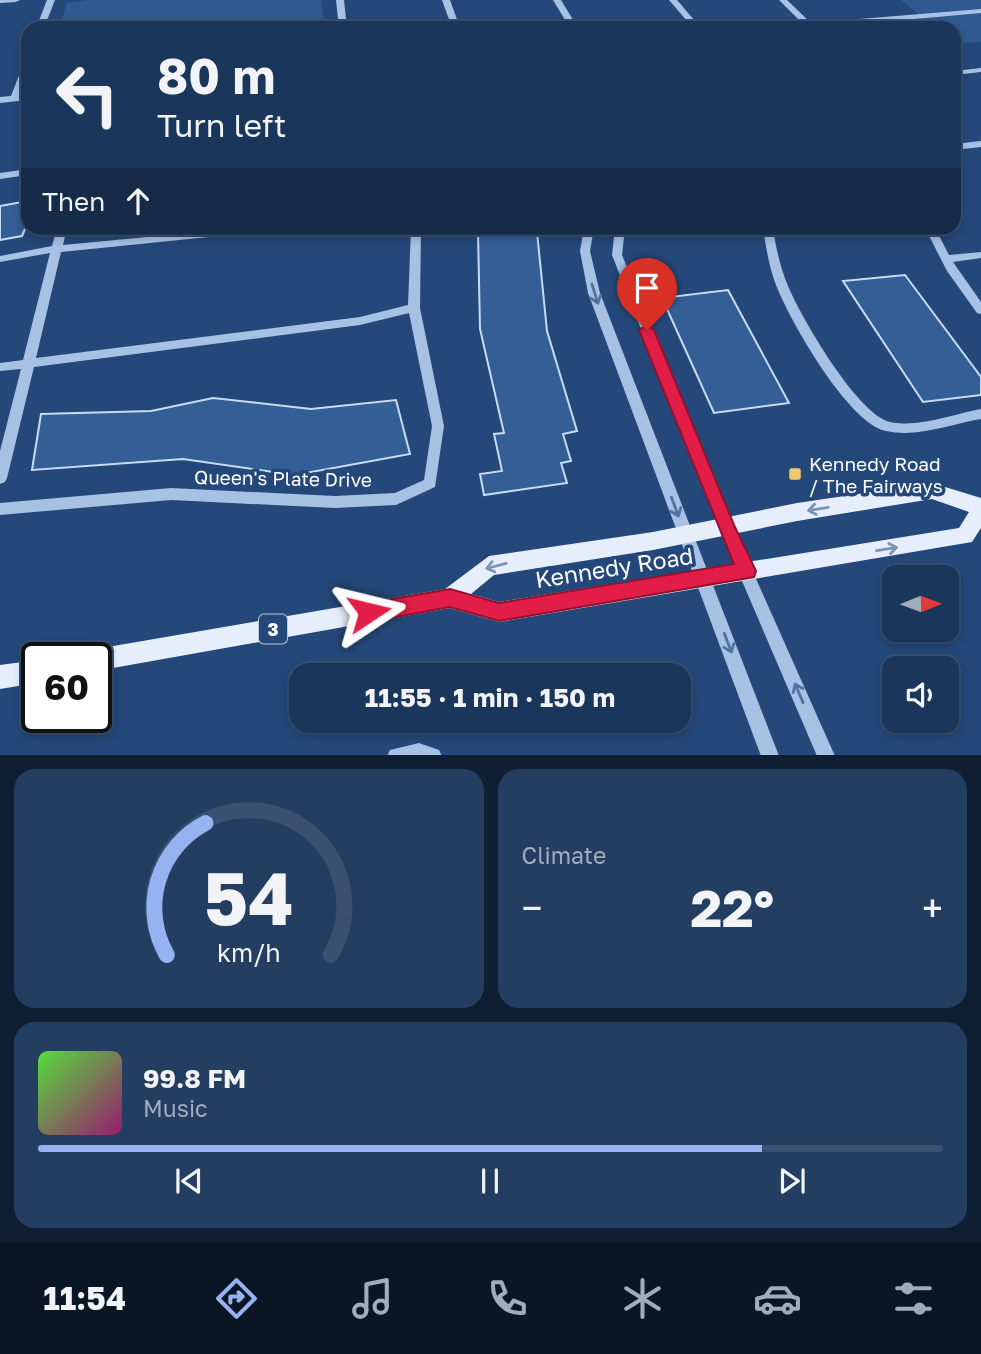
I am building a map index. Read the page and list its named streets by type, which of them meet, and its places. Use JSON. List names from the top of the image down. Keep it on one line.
{"streets":{"main road":["Kennedy Road","3"],"street":["Queen's Plate Drive"]},"places":{"transit":["Kennedy Road / The Fairways"]},"north":"right","page":{"turn":["80 m","Turn left"],"then":"Then","limit":"60","trip":"11:55 · 1 min · 150 m","tile":"Climate","heat":["−","22°","+"],"song":["99.8 FM","Music"],"tabs":"11:54","gauge":["54","km/h"]}}
